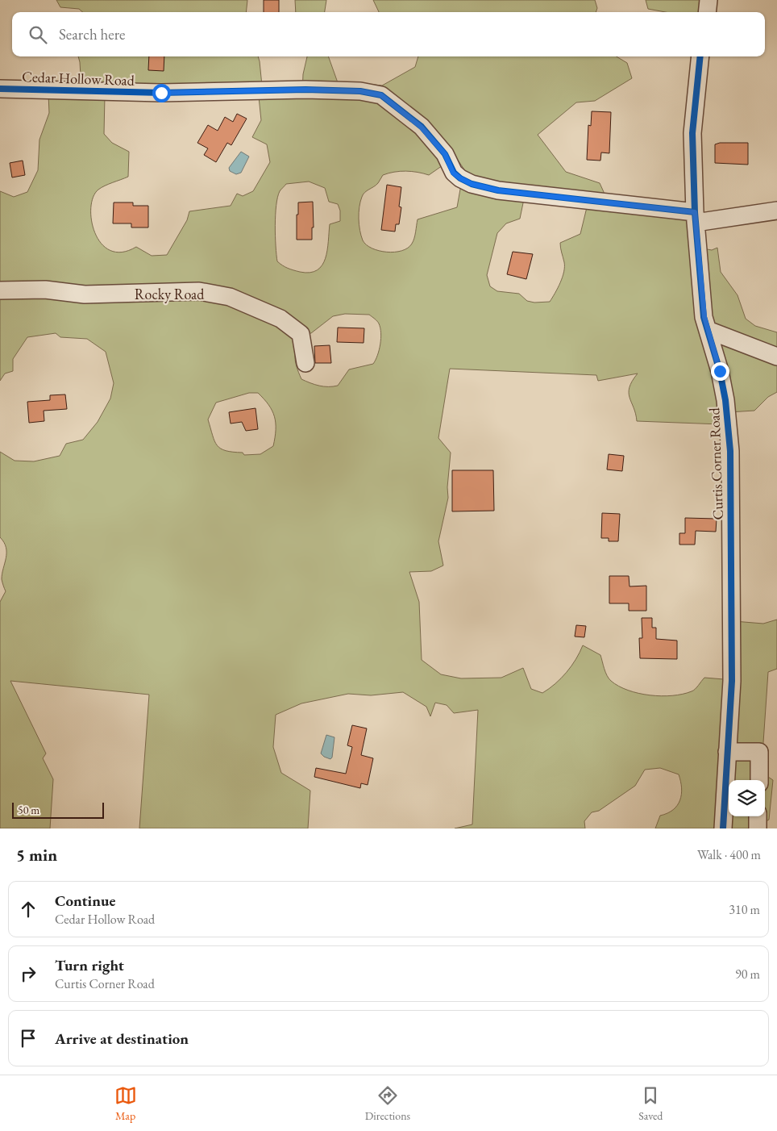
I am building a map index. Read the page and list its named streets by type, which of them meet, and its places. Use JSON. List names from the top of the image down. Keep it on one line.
{"streets":{"street":["Cedar Hollow Road","Rocky Road","Curtis Corner Road"]},"crossings":[["Cedar Hollow Road","Curtis Corner Road"]],"scale_bar":"50 m","page":{"search":"Search here","scale":"50 m","heading":["5 min","Walk · 400 m"],"list":[["Continue","Cedar Hollow Road","310 m"],["Turn right","Curtis Corner Road","90 m"],"Arrive at destination"],"nav":["Map","Directions","Saved"]}}
